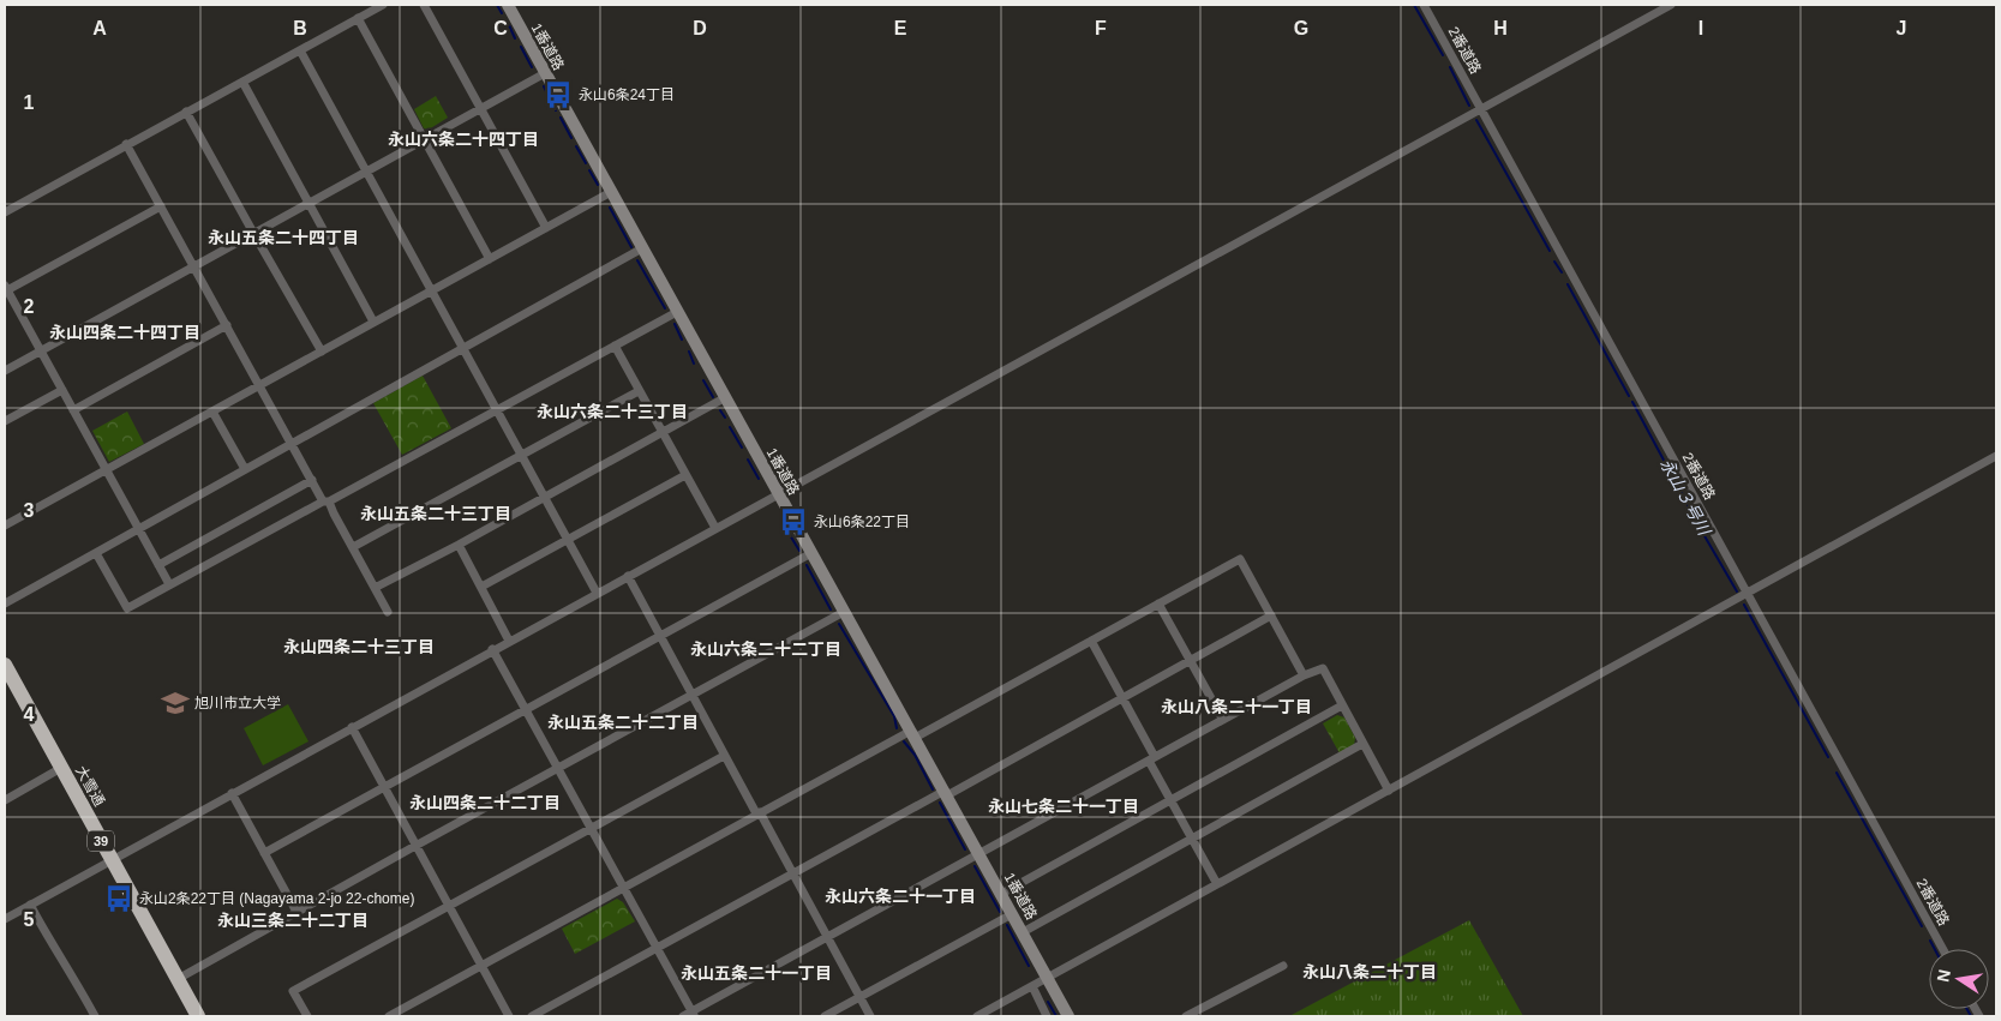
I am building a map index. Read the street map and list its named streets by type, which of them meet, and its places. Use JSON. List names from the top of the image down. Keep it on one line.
{"streets":{"highway":["大雪通","39"],"street":["1番道路","2番道路"]},"districts":["永山六条二十四丁目","永山五条二十四丁目","永山四条二十四丁目","永山六条二十三丁目","永山五条二十三丁目","永山四条二十三丁目","永山六条二十二丁目","永山八条二十一丁目","永山五条二十二丁目","永山四条二十二丁目","永山七条二十一丁目","永山六条二十一丁目","永山三条二十二丁目","永山八条二十丁目","永山五条二十一丁目"],"water":["永山３号川"],"places":{"bus stop":["永山6条24丁目","永山6条22丁目","永山2条22丁目 (Nagayama 2-jo 22-chome)"],"school or university":["旭川市立大学"]},"north":"left","grid":{"columns":["A","B","C","D","E","F","G","H","I","J"],"rows":["1","2","3","4","5"]}}
